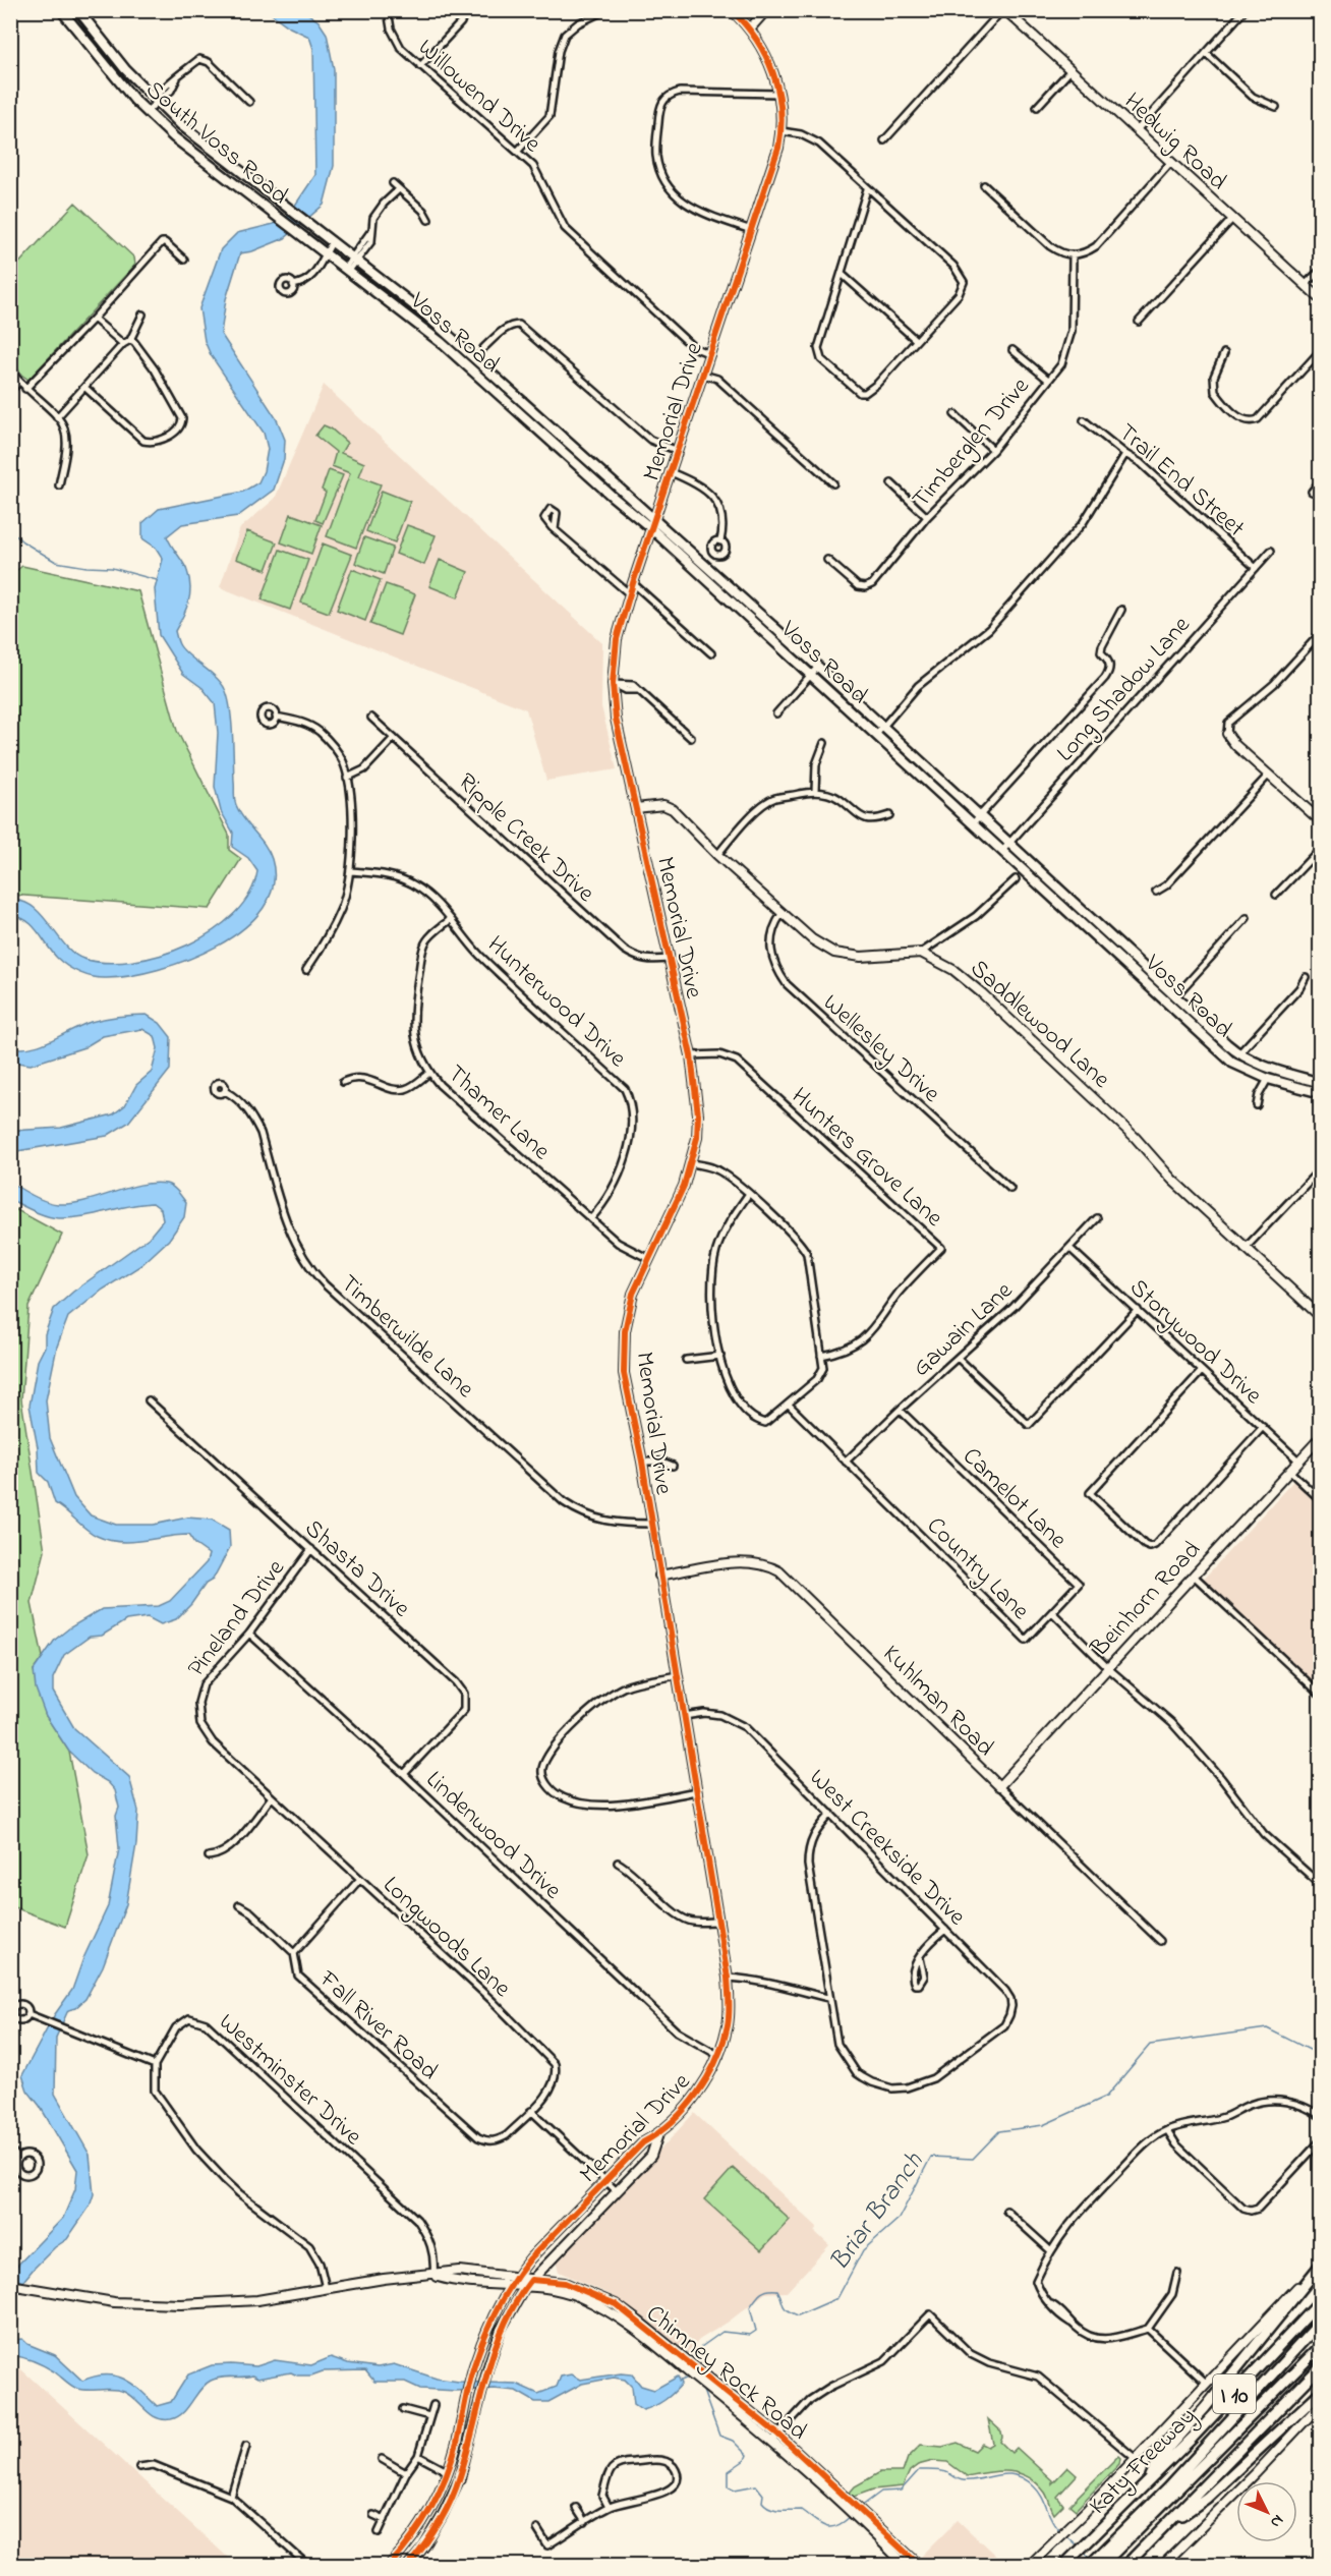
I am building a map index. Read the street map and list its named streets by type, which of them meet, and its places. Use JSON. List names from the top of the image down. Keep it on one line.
{"streets":{"highway":["I 10","Katy Freeway"],"main road":["South Voss Road","Voss Road"],"street":["Willowend Drive","Hedwig Road","Memorial Drive","Timberglen Drive","Trail End Street","Long Shadow Lane","Ripple Creek Drive","Hunterwood Drive","Saddlewood Lane","Wellesley Drive","Thamer Lane","Hunters Grove Lane","Gawain Lane","Timberwilde Lane","Storywood Drive","Camelot Lane","Shasta Drive","Country Lane","Beinhorn Road","Pineland Drive","Kuhlman Road","Lindenwood Drive","West Creekside Drive","Longwoods Lane","Fall River Road","Westminster Drive","Chimney Rock Road"]},"crossings":[["Willowend Drive","Memorial Drive"],["South Voss Road","Voss Road"],["Voss Road","Memorial Drive"],["Voss Road","Long Shadow Lane"],["Memorial Drive","Ripple Creek Drive"],["Memorial Drive","Thamer Lane"],["Memorial Drive","Hunters Grove Lane"],["Memorial Drive","Timberwilde Lane"],["Memorial Drive","Kuhlman Road"],["Memorial Drive","Lindenwood Drive"],["Memorial Drive","West Creekside Drive"],["Memorial Drive","Chimney Rock Road"],["Trail End Street","Long Shadow Lane"],["Hunterwood Drive","Thamer Lane"],["Gawain Lane","Storywood Drive"],["Gawain Lane","Camelot Lane"],["Gawain Lane","Country Lane"],["Storywood Drive","Beinhorn Road"],["Camelot Lane","Country Lane"],["Shasta Drive","Pineland Drive"],["Shasta Drive","Lindenwood Drive"],["Country Lane","Beinhorn Road"],["Beinhorn Road","Kuhlman Road"],["Pineland Drive","Lindenwood Drive"],["Pineland Drive","Longwoods Lane"],["Longwoods Lane","Fall River Road"],["Westminster Drive","Chimney Rock Road"]],"water":["Briar Branch"],"north":"bottom right"}
